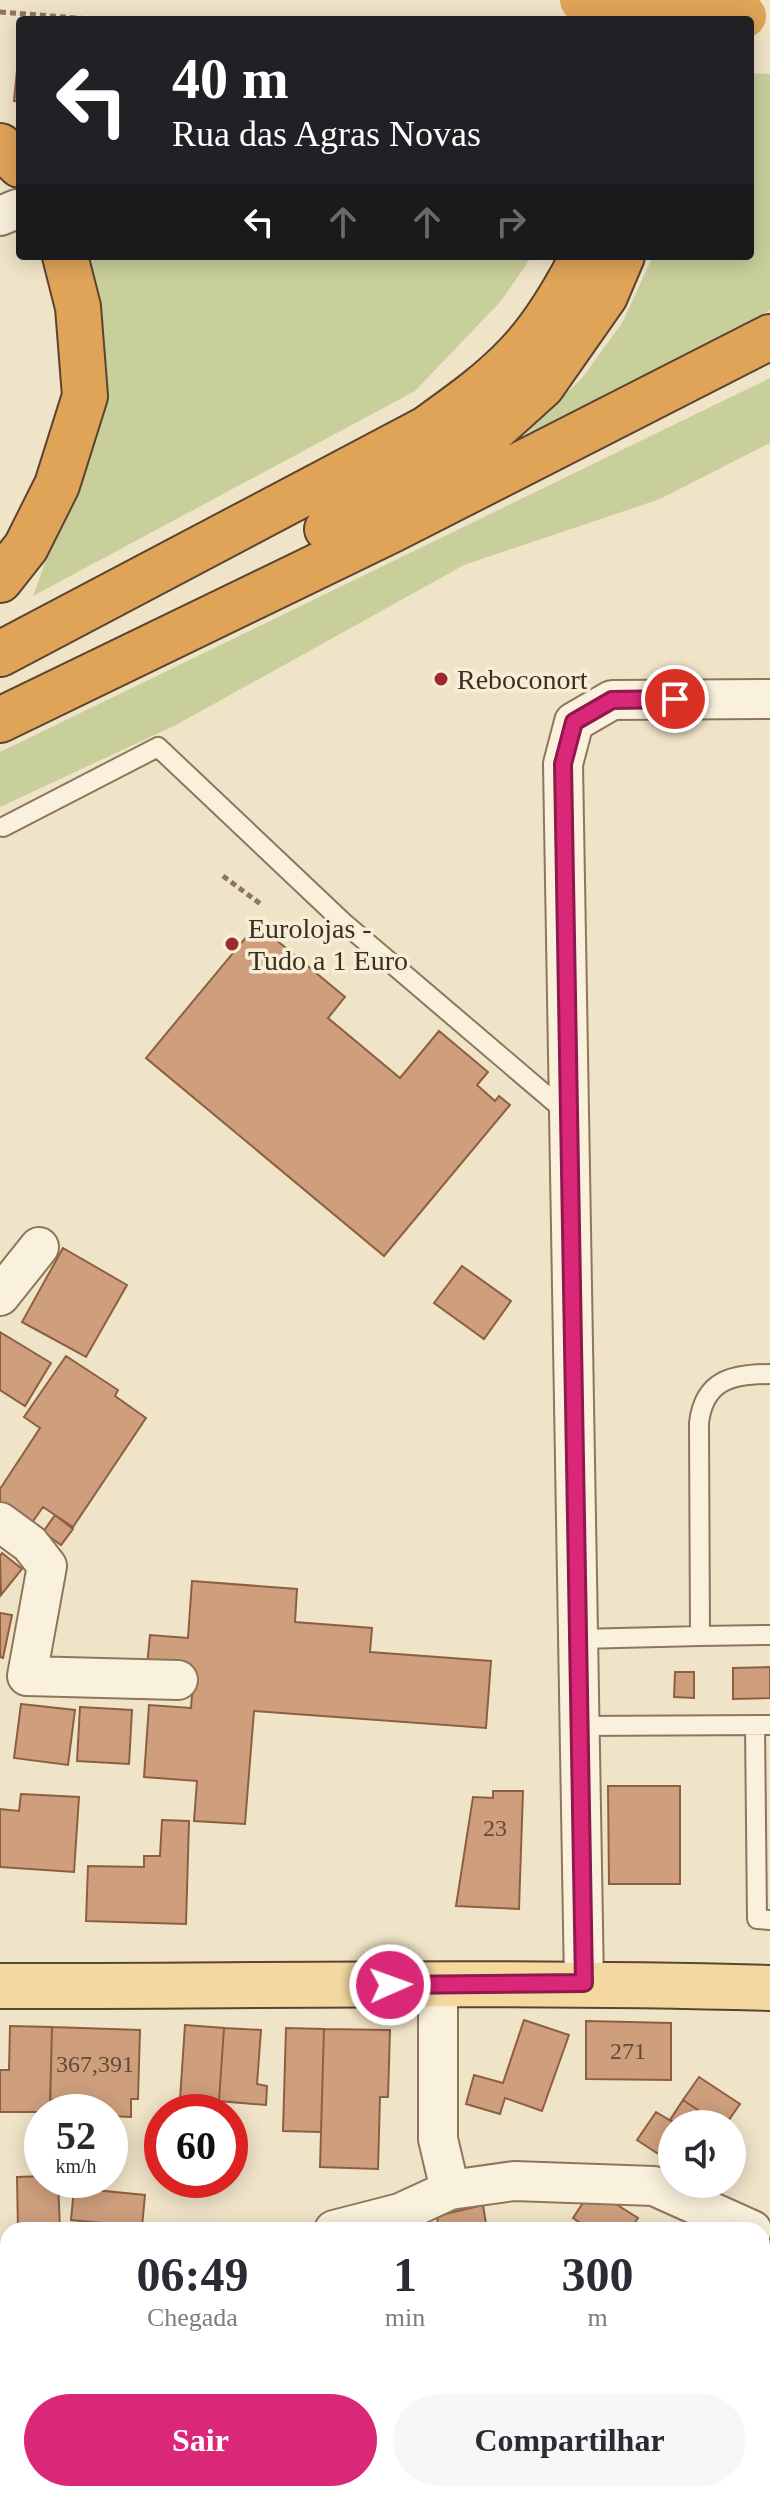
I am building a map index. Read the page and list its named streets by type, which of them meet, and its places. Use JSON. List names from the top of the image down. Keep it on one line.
{"places":["Reboconort","Eurolojas - Tudo a 1 Euro"],"house_numbers":["23","271","367,391"],"page":{"turn":["40 m","Rua das Agras Novas"],"speed":"52 km/h","limit":"60","eta":["06:49","Chegada","1","min","300","m"],"buttons":["Sair","Compartilhar"]}}
